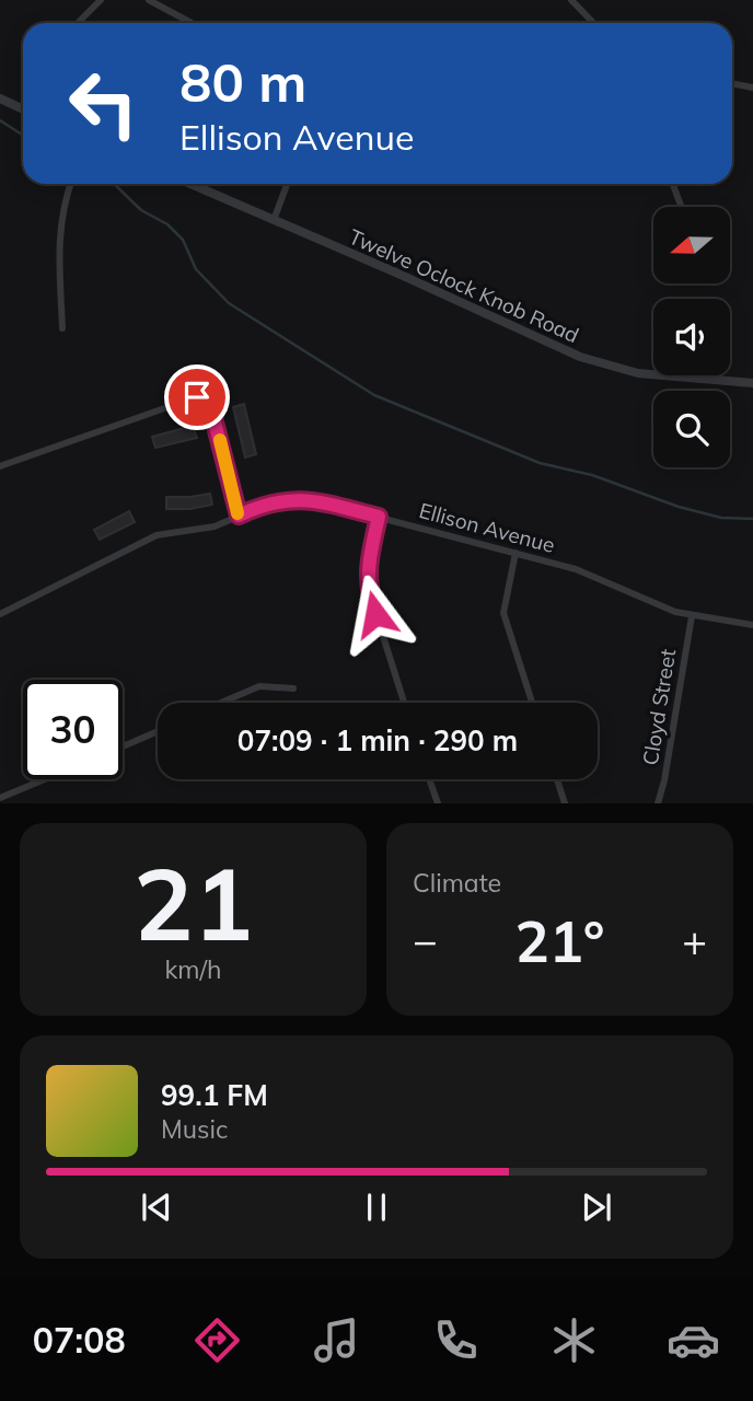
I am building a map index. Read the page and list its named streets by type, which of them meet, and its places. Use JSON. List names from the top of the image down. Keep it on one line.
{"streets":{"street":["Twelve Oclock Knob Road","Ellison Avenue","Cloyd Street"]},"crossings":[["Ellison Avenue","Cloyd Street"]],"north":"left","page":{"turn":["80 m","Ellison Avenue"],"limit":"30","trip":"07:09 · 1 min · 290 m","tile":[["21","km/h"],"Climate"],"heat":["−","21°","+"],"song":["99.1 FM","Music"],"tabs":"07:08"}}
